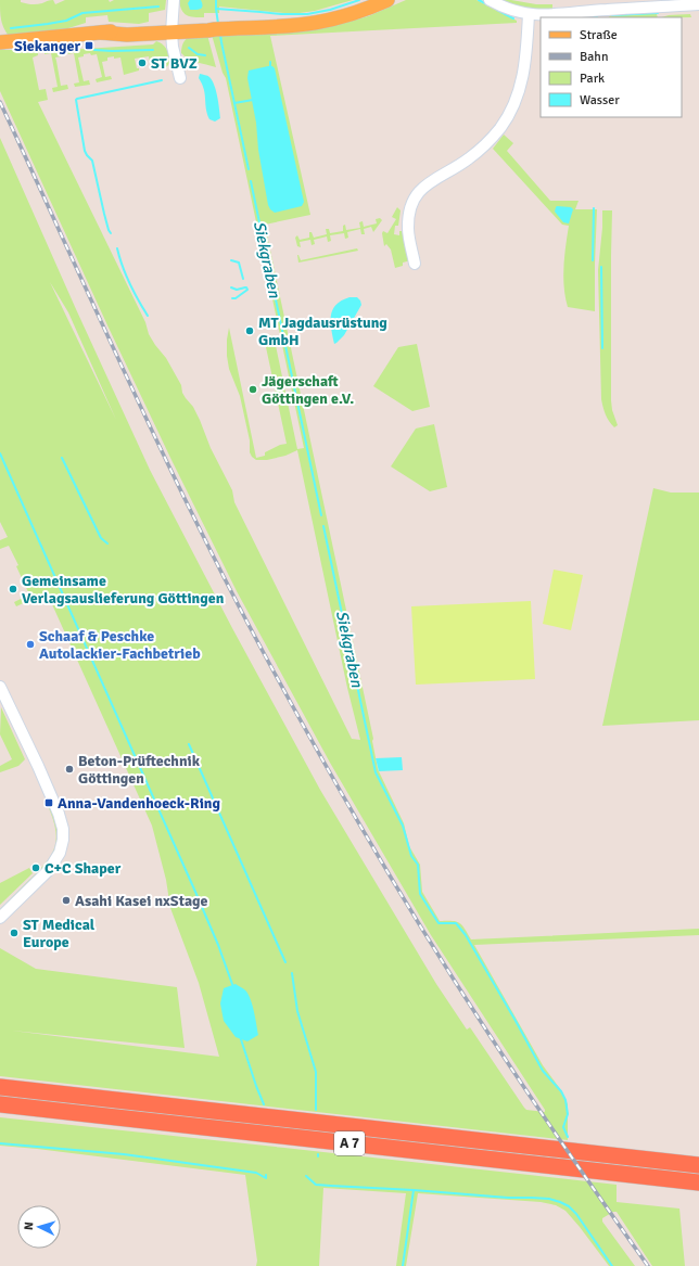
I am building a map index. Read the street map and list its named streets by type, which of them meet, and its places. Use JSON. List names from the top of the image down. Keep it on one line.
{"streets":{"highway":["A 7"]},"water":["Siekgraben"],"places":{"transit":["Siekanger","Anna-Vandenhoeck-Ring"],"other":["ST BVZ","MT Jagdausrüstung GmbH","Jägerschaft Göttingen e.V.","Gemeinsame Verlagsauslieferung Göttingen","Schaaf & Peschke Autolackier-Fachbetrieb","Beton-Prüftechnik Göttingen","C+C Shaper","Asahi Kasei nxStage","ST Medical Europe"]},"legend":["Straße","Bahn","Park","Wasser"],"north":"left"}
